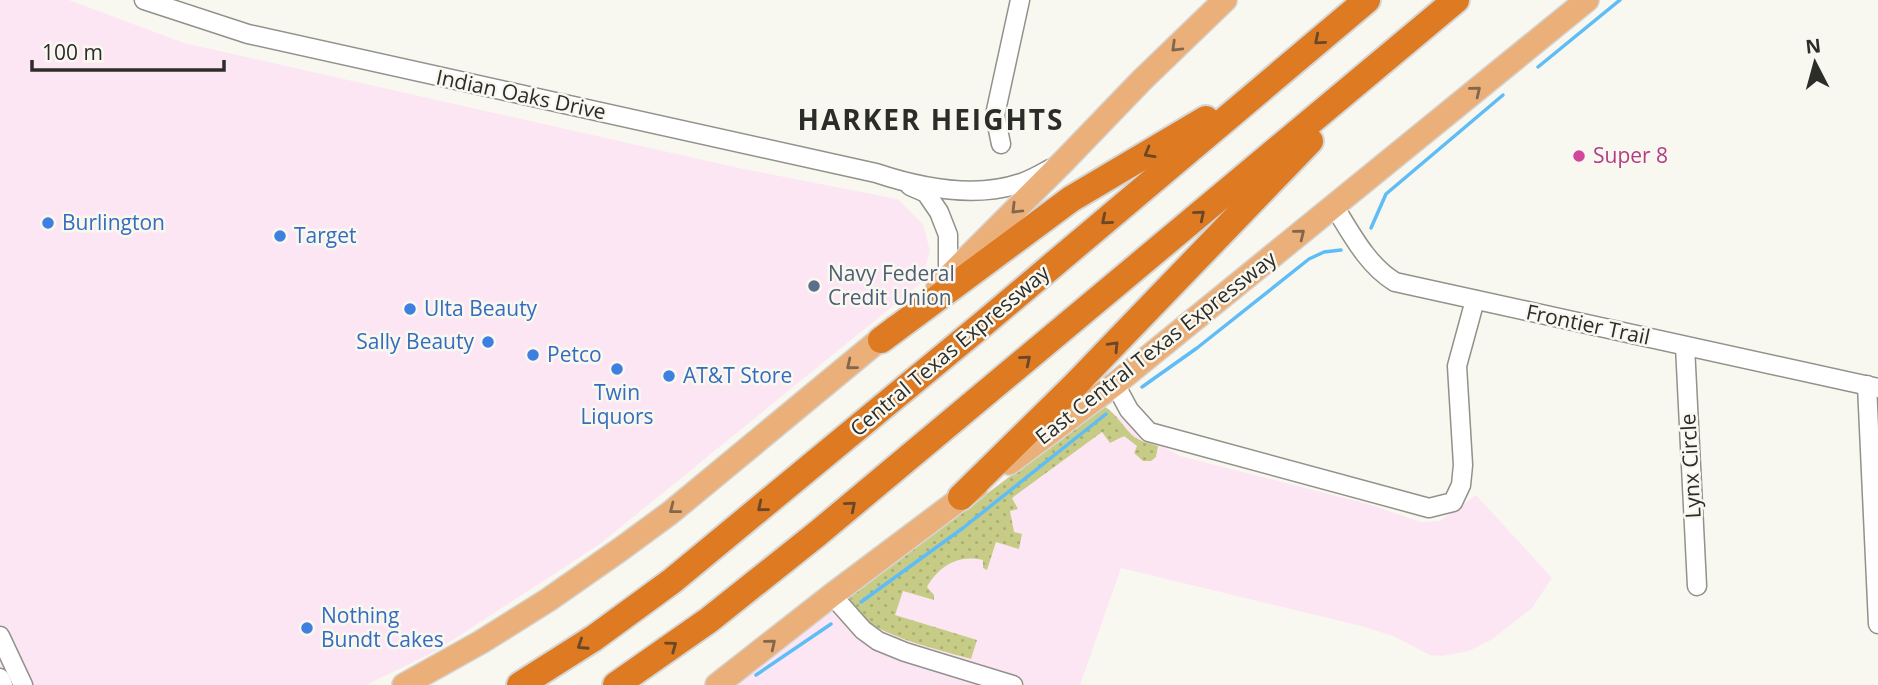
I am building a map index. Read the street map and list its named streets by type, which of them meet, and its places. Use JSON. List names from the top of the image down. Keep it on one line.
{"streets":{"highway":["Central Texas Expressway"],"main road":["East Central Texas Expressway"],"street":["Indian Oaks Drive","Frontier Trail","Lynx Circle"]},"crossings":[["Frontier Trail","East Central Texas Expressway"],["Frontier Trail","Lynx Circle"]],"districts":["HARKER HEIGHTS"],"places":["Super 8","Burlington","Target","Navy Federal Credit Union","Ulta Beauty","Sally Beauty","Petco","Twin Liquors","AT&T Store","Nothing Bundt Cakes"],"scale_bar":"100 m","north":"top"}
